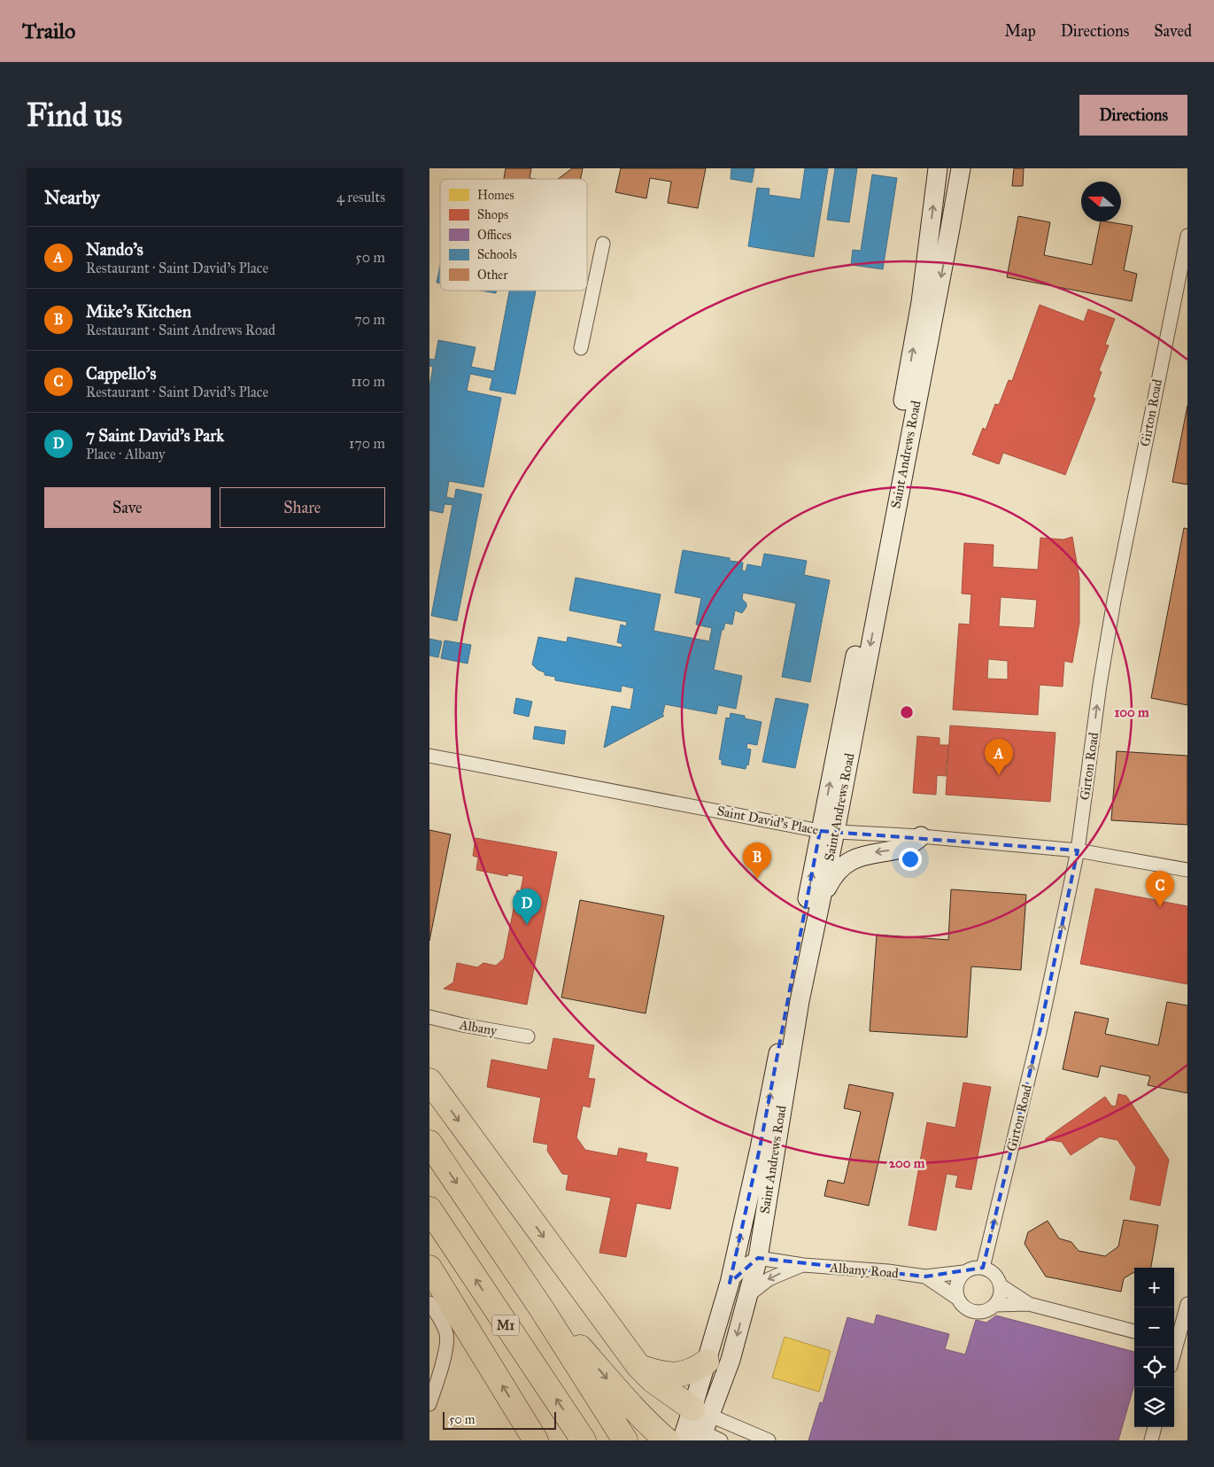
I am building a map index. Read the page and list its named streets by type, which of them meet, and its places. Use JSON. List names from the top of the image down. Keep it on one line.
{"streets":{"highway":["M1"],"main road":["Saint Andrews Road"],"street":["Girton Road","Saint David's Place","Albany","Albany Road"]},"crossings":[["Girton Road","Saint David's Place"],["Girton Road","Albany Road"],["Saint Andrews Road","Saint David's Place"],["Saint Andrews Road","Albany Road"]],"one_way":["Girton Road"],"legend":["Homes","Shops","Offices","Schools","Other"],"scale_bar":"50 m","north":"left","page":{"header":"Trailo","nav":["Map","Directions","Saved"],"buttons":["Directions",["Save","Share"]],"title":"Find us","heading":["Nearby","4 results"],"list":[{"mark":"A","name":"Nando's","note":"Restaurant · Saint David's Place","value":"50 m"},{"mark":"B","name":"Mike's Kitchen","note":"Restaurant · Saint Andrews Road","value":"70 m"},{"mark":"C","name":"Cappello's","note":"Restaurant · Saint David's Place","value":"110 m"},{"mark":"D","name":"7 Saint David's Park","note":"Place · Albany","value":"170 m"}],"pins":["A","B","C","D"],"map_buttons":["+","−"],"scale":"50 m"},"rings":["100 m","200 m"]}
